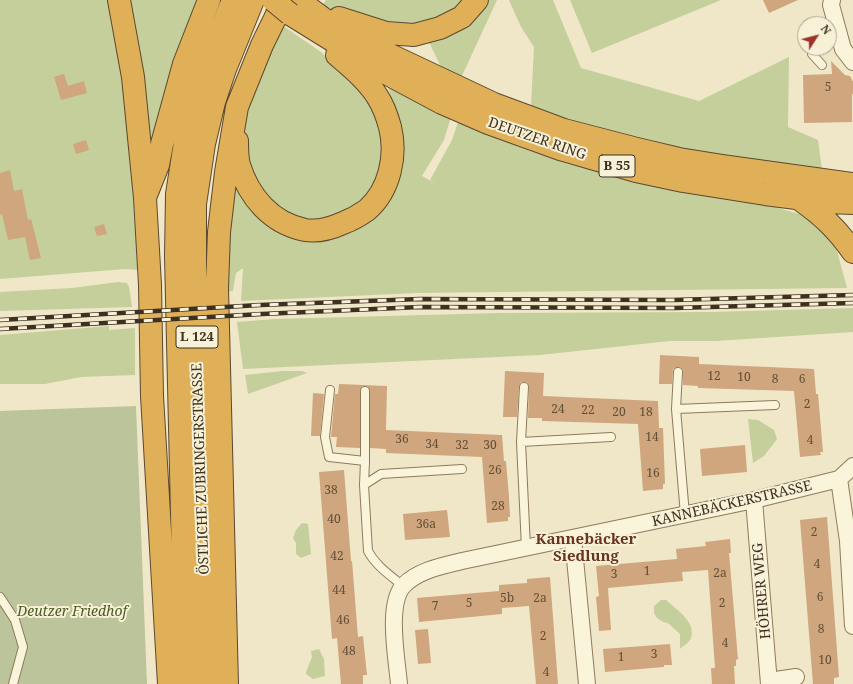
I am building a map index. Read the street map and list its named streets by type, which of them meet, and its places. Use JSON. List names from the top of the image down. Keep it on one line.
{"streets":{"highway":["DEUTZER RING","B 55","L 124","ÖSTLICHE ZUBRINGERSTRASSE"],"street":["KANNEBÄCKERSTRASSE","HÖHRER WEG"]},"crossings":[["KANNEBÄCKERSTRASSE","HÖHRER WEG"]],"districts":["Kannebäcker Siedlung"],"parks":["Deutzer Friedhof"],"house_numbers":["5","12","10","8","6","2","24","22","20","18","14","36","4","34","32","30","26","16","38","28","40","36a","2","42","4","1","2a","3","44","6","5b","2a","5","2","7","46","8","2","4","48","3","1","10","4"],"north":"top right"}
